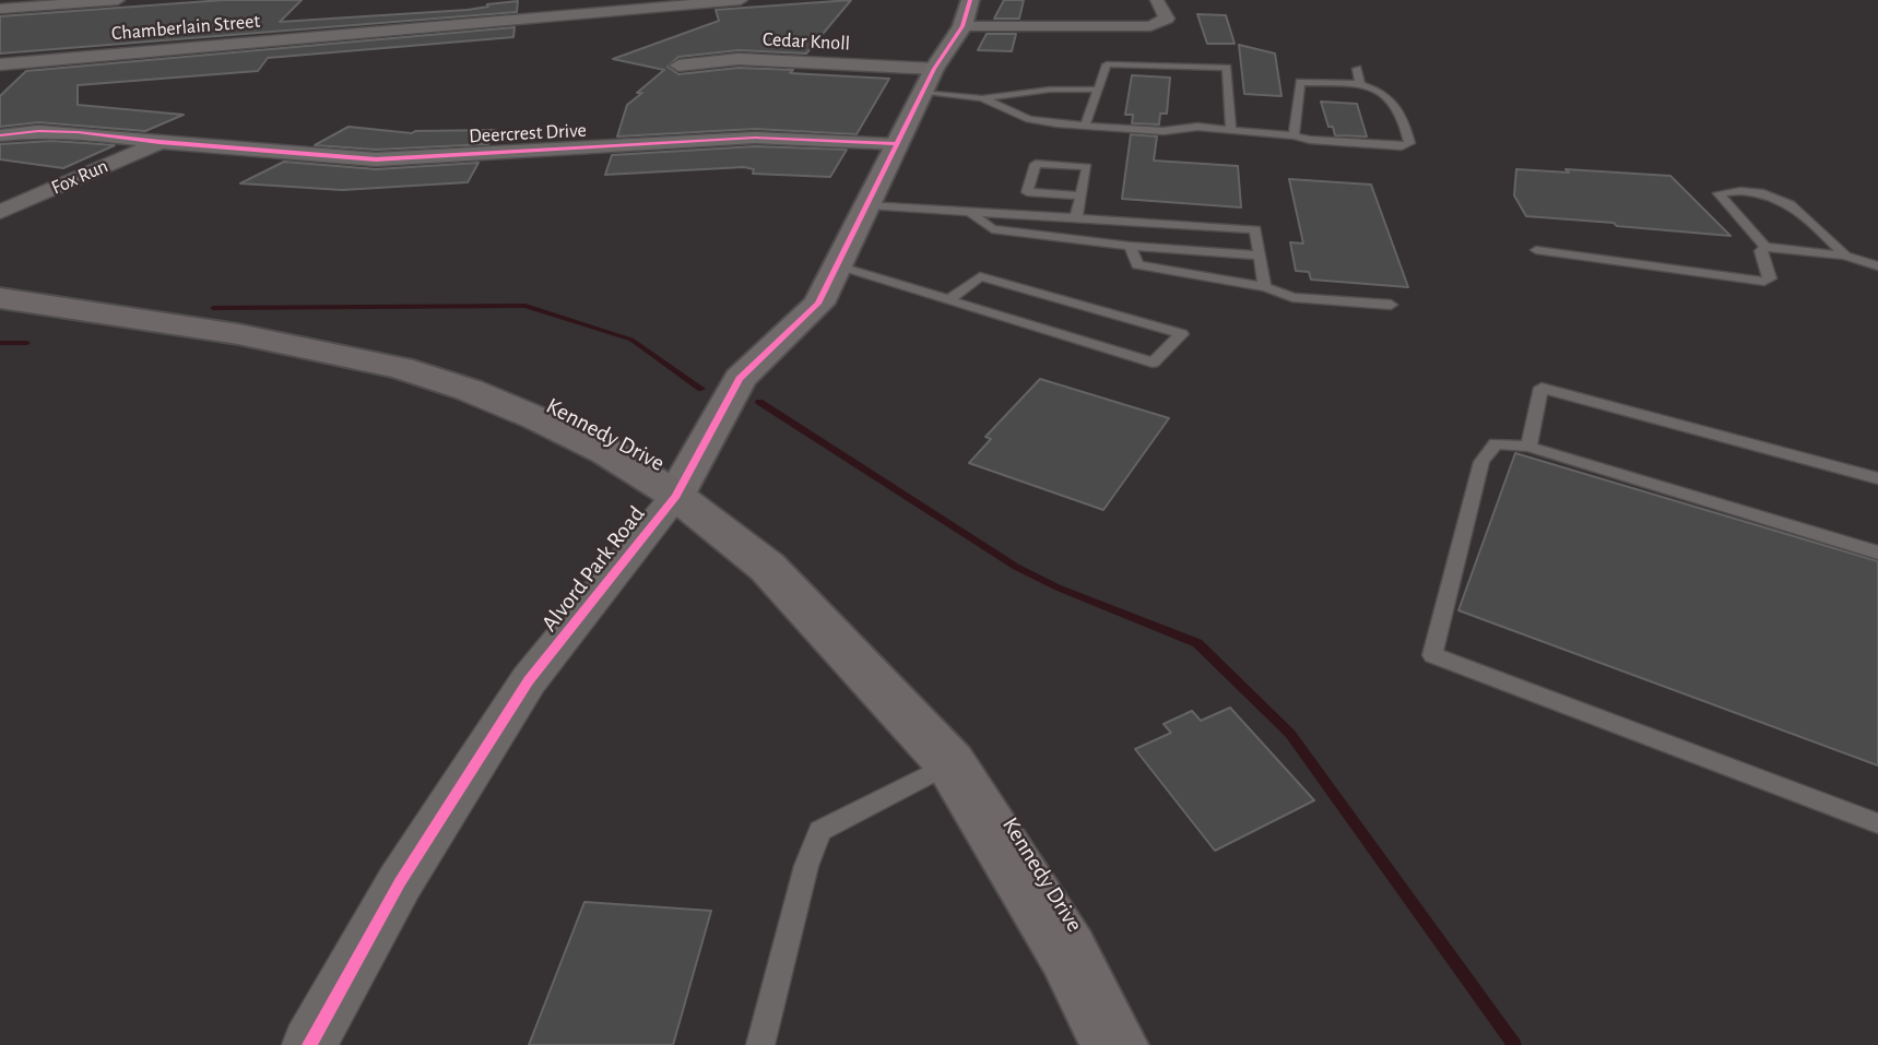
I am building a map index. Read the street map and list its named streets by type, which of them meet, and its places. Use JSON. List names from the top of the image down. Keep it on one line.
{"streets":{"main road":["Kennedy Drive"],"street":["Chamberlain Street","Cedar Knoll","Deercrest Drive","Fox Run","Alvord Park Road"]},"crossings":[["Cedar Knoll","Alvord Park Road"],["Deercrest Drive","Fox Run"],["Deercrest Drive","Alvord Park Road"],["Kennedy Drive","Alvord Park Road"]]}
